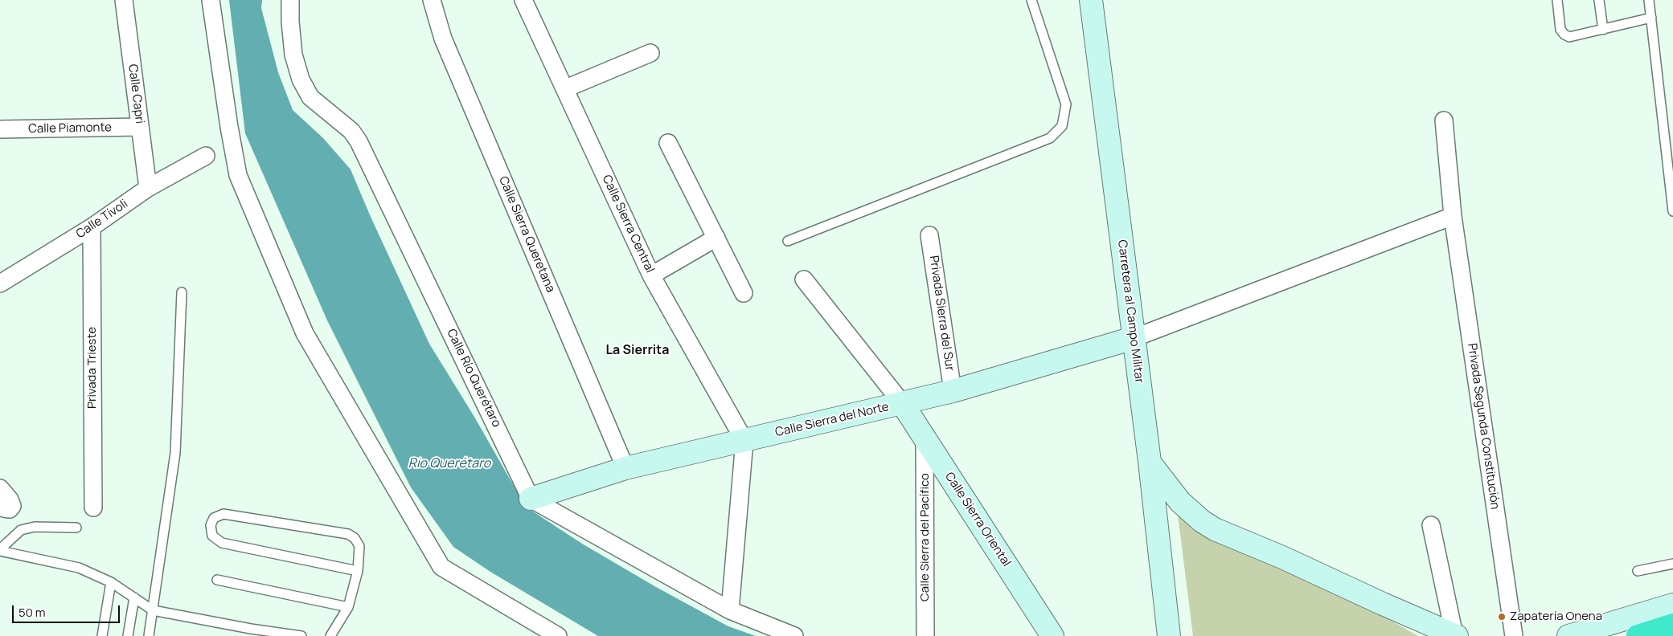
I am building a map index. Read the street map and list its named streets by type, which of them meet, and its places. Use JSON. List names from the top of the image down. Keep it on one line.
{"streets":{"main road":["Carretera al Campo Militar","Calle Sierra del Norte","Calle Sierra Oriental"],"street":["Calle Capri","Calle Piamonte","Calle Tívoli","Calle Sierra Central","Calle Sierra Queretana","Privada Sierra del Sur","Privada Trieste","Calle Río Querétaro","Privada Segunda Constitución","Calle Sierra del Pacífico"]},"crossings":[["Calle Capri","Calle Piamonte"],["Calle Capri","Calle Tívoli"],["Calle Tívoli","Privada Trieste"],["Calle Sierra Central","Calle Sierra del Norte"],["Calle Sierra Queretana","Calle Sierra del Norte"],["Carretera al Campo Militar","Calle Sierra del Norte"],["Privada Sierra del Sur","Calle Sierra del Norte"],["Calle Río Querétaro","Calle Sierra del Norte"],["Calle Sierra del Norte","Calle Sierra Oriental"],["Calle Sierra Oriental","Calle Sierra del Pacífico"]],"districts":["La Sierrita"],"water":["Rio Querétaro"],"places":["Zapatería Onena"],"scale_bar":"50 m"}
